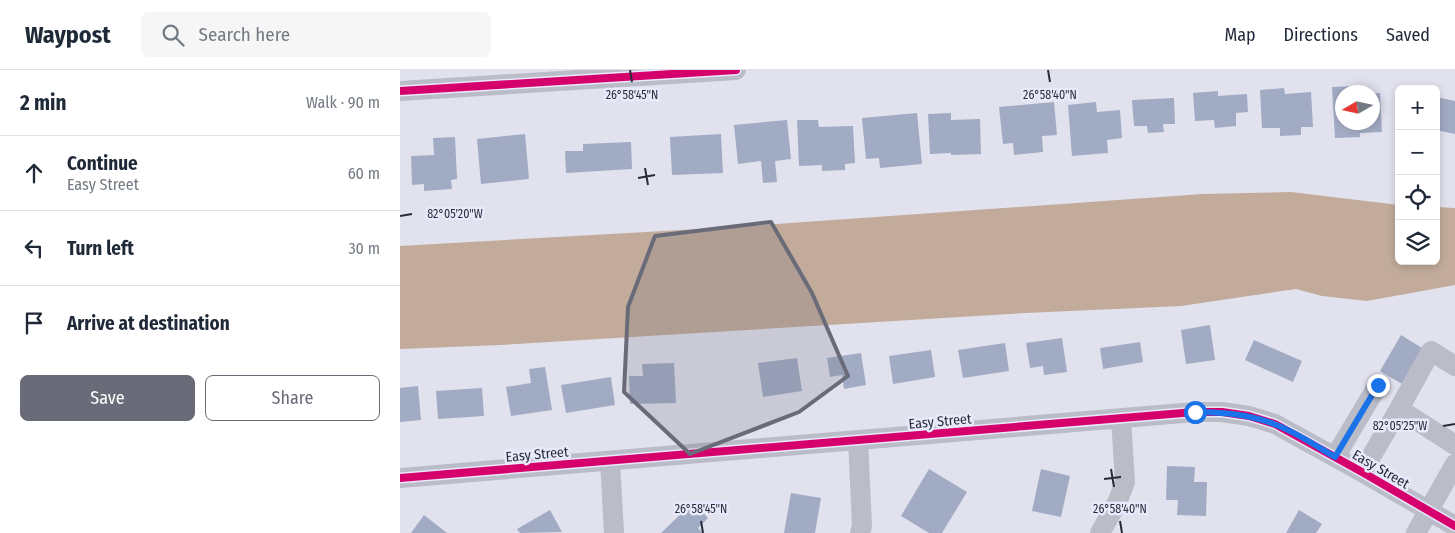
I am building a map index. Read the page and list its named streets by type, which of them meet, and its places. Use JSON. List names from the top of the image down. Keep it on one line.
{"streets":{"street":["Easy Street"]},"north":"left","page":{"header":"Waypost","search":"Search here","nav":["Map","Directions","Saved"],"heading":["2 min","Walk · 90 m"],"map_buttons":["+","−"],"list":[["Continue","Easy Street","60 m"],["Turn left","30 m"],"Arrive at destination"],"buttons":["Save","Share"]},"coordinates":["26°58'45\"N","26°58'40\"N","82°05'20\"W","82°05'25\"W"]}
